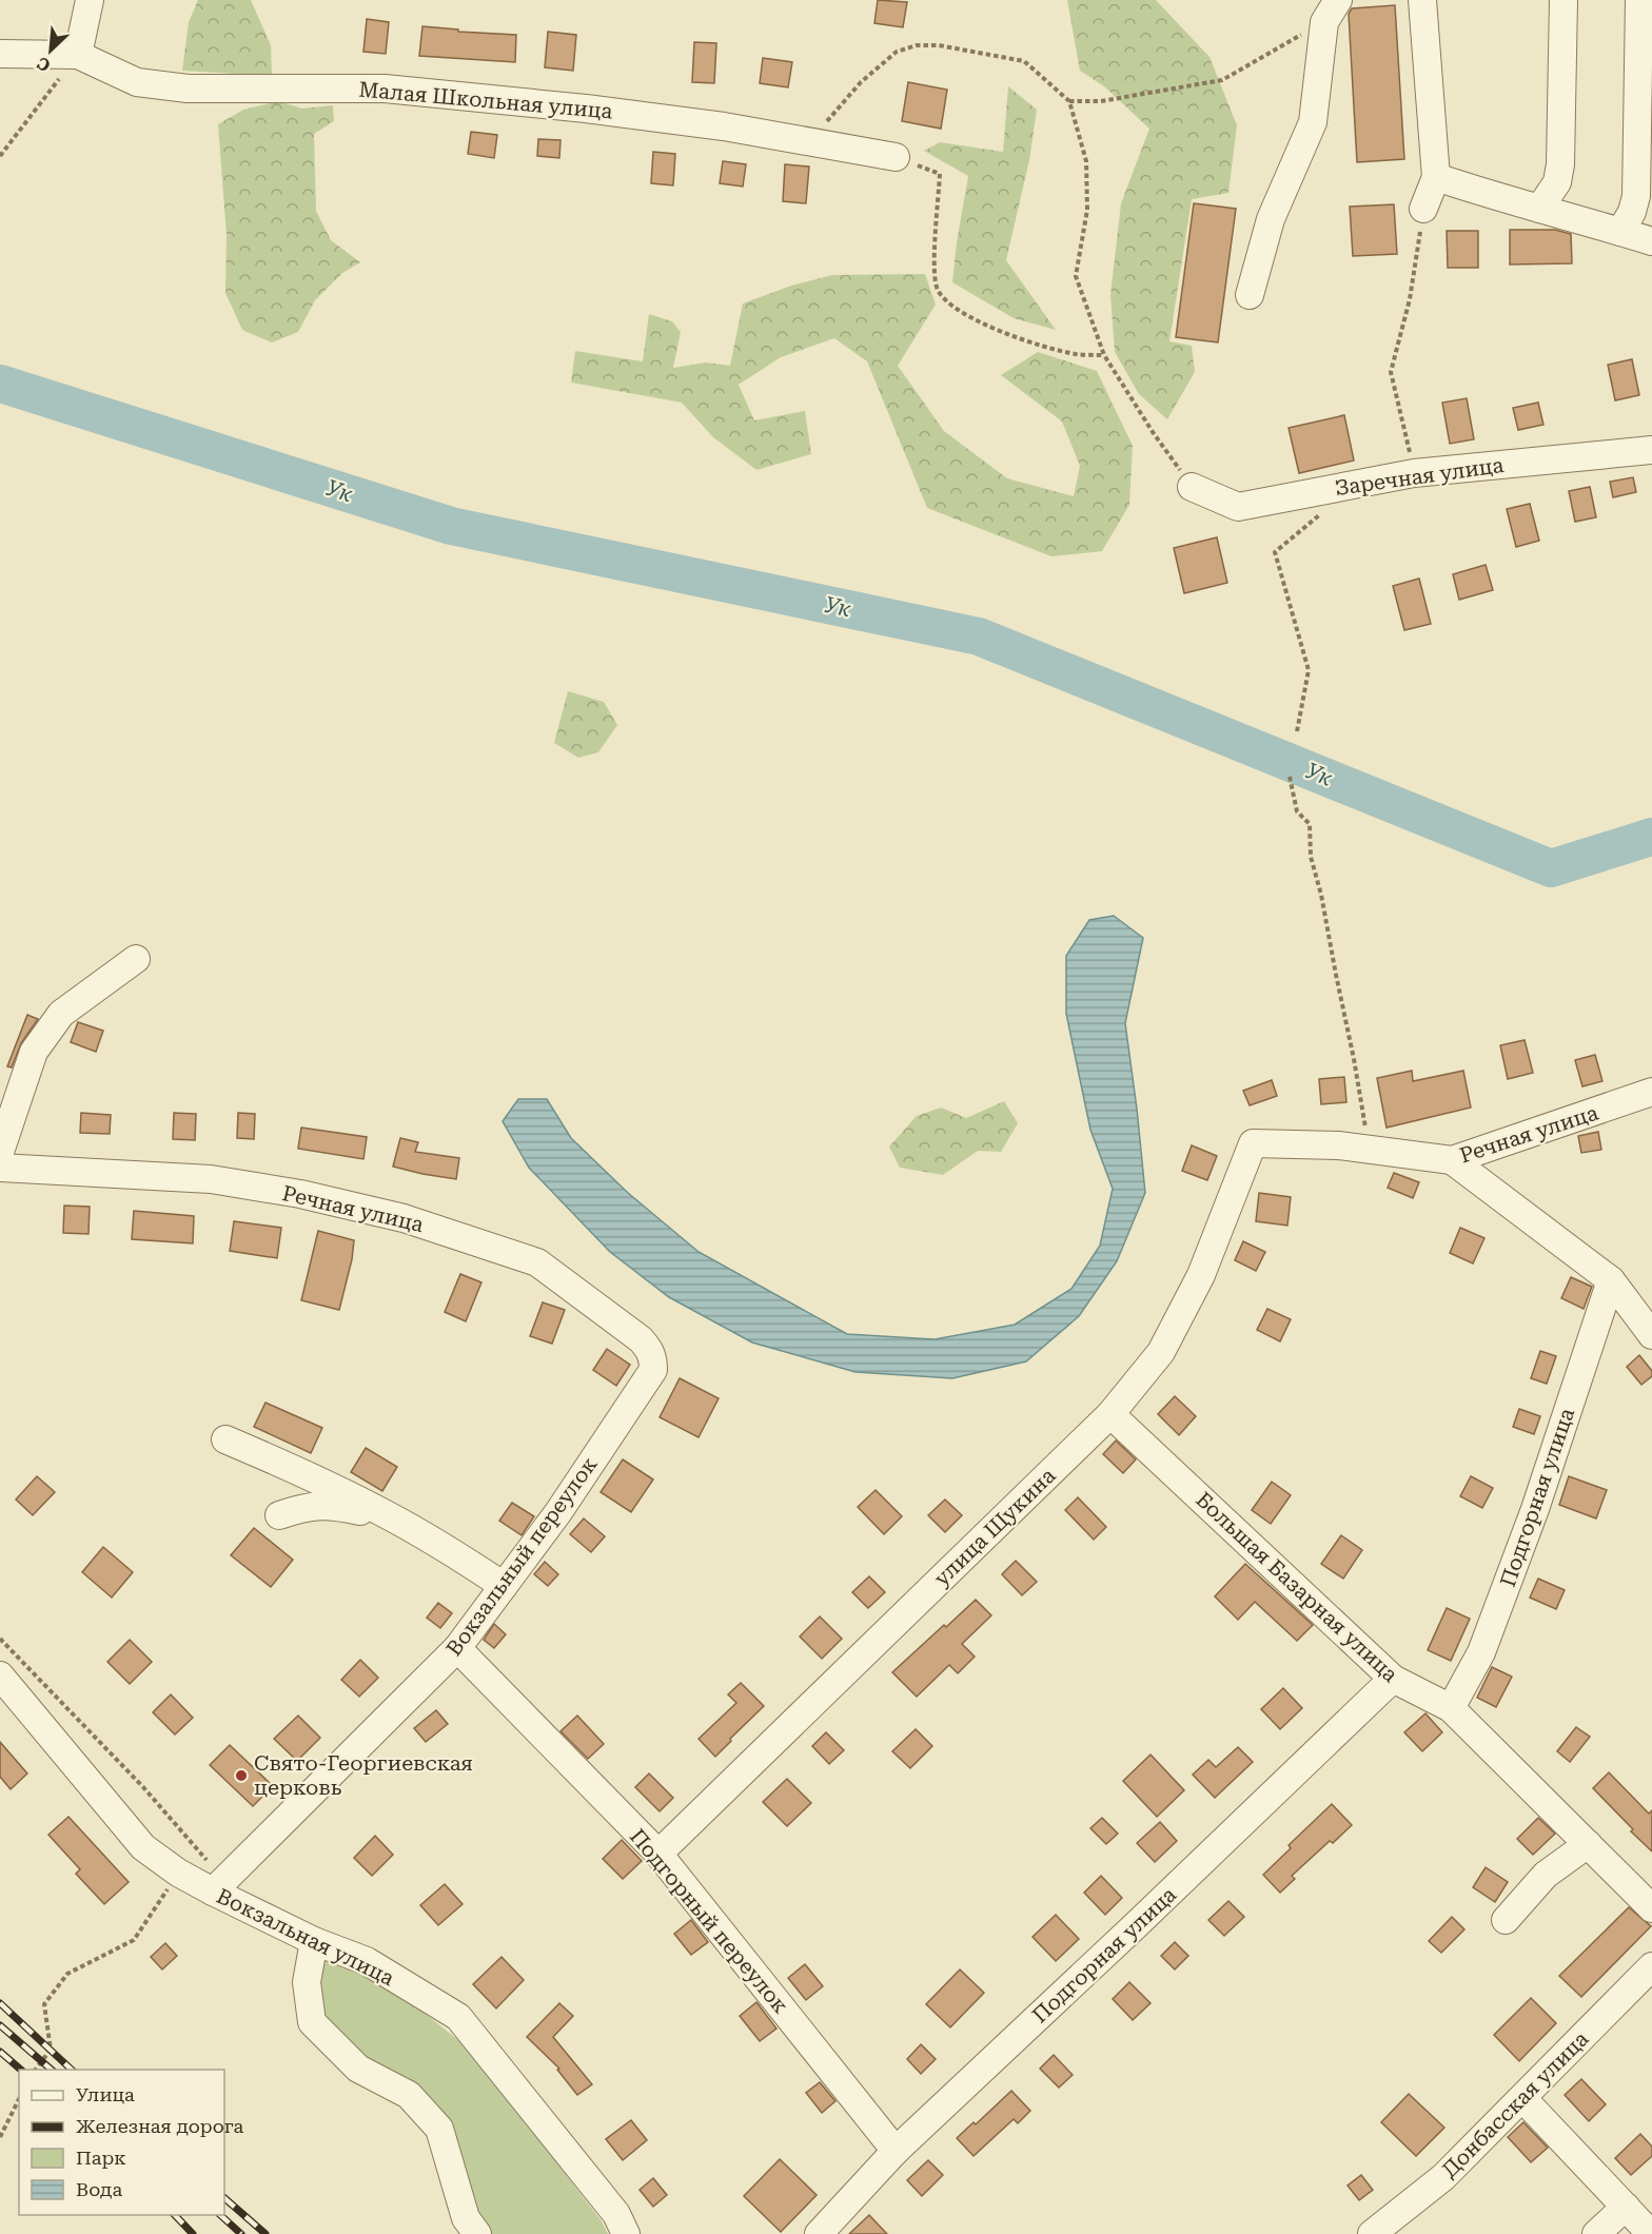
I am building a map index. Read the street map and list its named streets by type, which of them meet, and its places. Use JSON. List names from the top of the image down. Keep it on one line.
{"streets":{"street":["Малая Школьная улица","Заречная улица","Речная улица","Подгорная улица","улица Щукина","Вокзальный переулок","Большая Базарная улица","Подгорный переулок","Вокзальная улица","Донбасская улица"]},"crossings":[["Речная улица","улица Щукина"],["Речная улица","Вокзальный переулок"],["Подгорная улица","Большая Базарная улица"],["Подгорная улица","Подгорный переулок"],["улица Щукина","Большая Базарная улица"],["улица Щукина","Подгорный переулок"],["Вокзальный переулок","Подгорный переулок"],["Вокзальный переулок","Вокзальная улица"]],"water":["Ук"],"places":["Свято-Георгиевская церковь"],"legend":["Улица","Железная дорога","Парк","Вода"],"north":"bottom left"}
